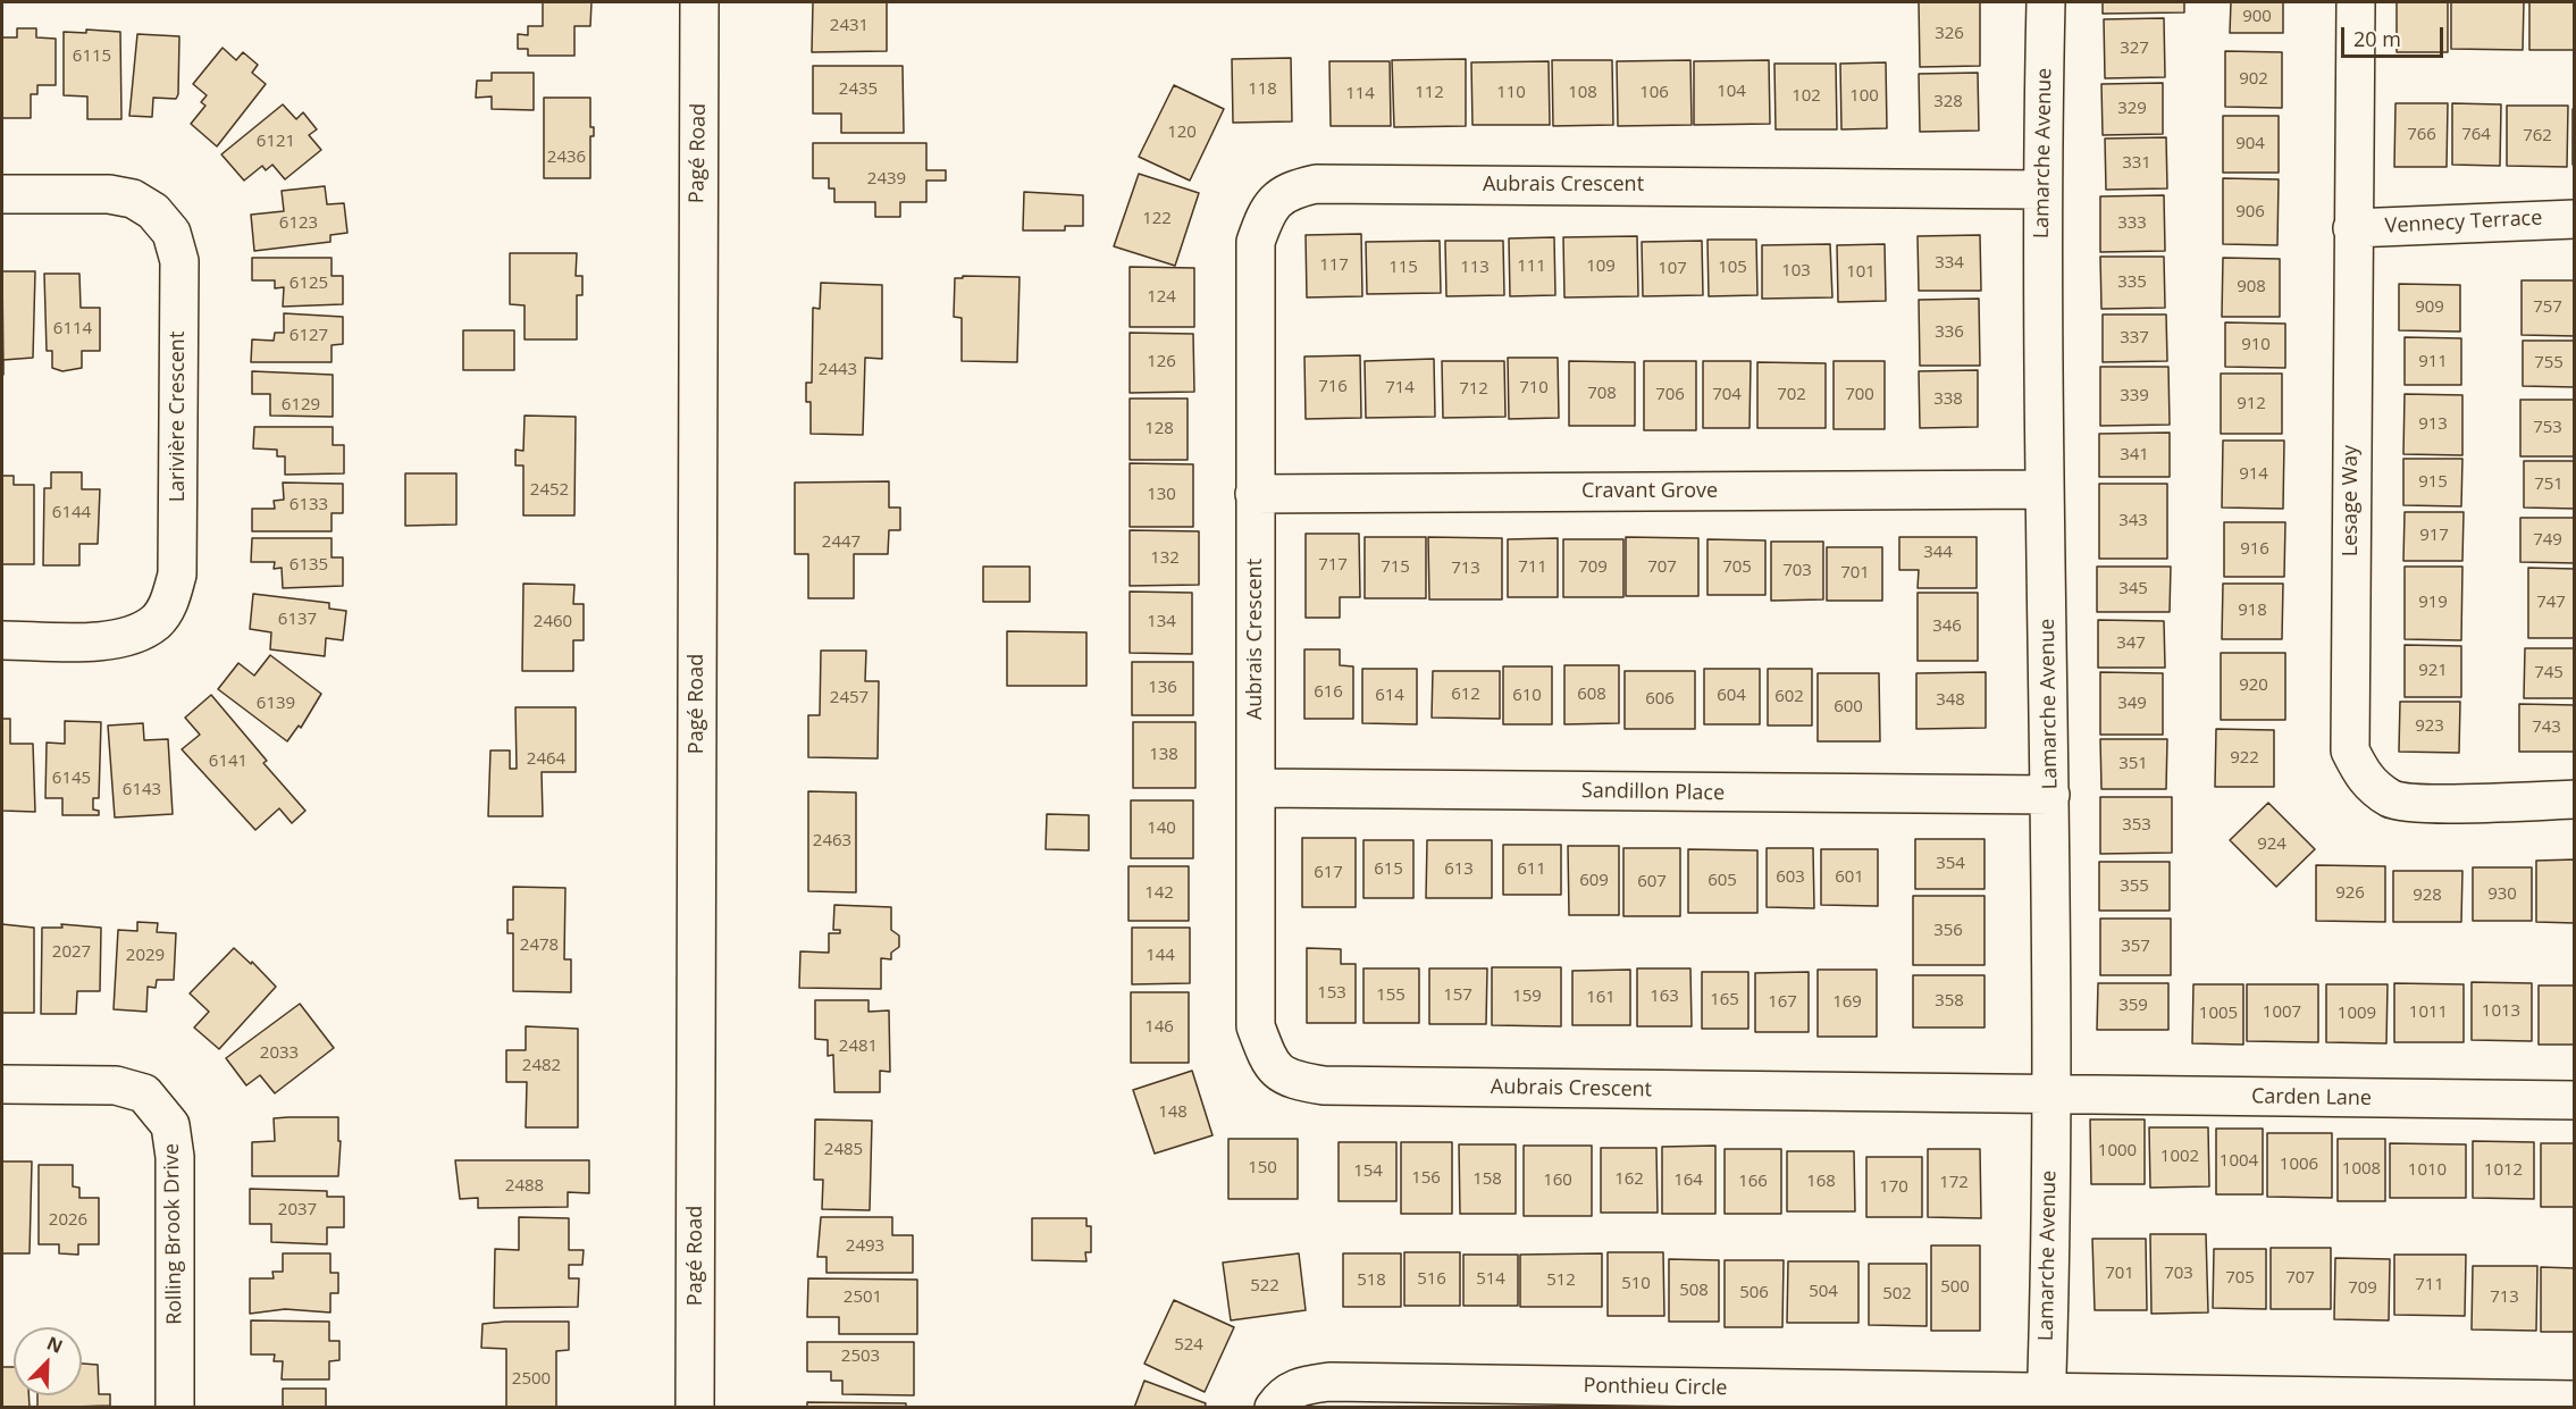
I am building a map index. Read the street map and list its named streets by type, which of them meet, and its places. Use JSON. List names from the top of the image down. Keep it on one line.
{"streets":{"street":["Pagé Road","Lamarche Avenue","Aubrais Crescent","Vennecy Terrace","Larivière Crescent","Cravant Grove","Lesage Way","Sandillon Place","Carden Lane","Rolling Brook Drive","Ponthieu Circle"]},"crossings":[["Lamarche Avenue","Aubrais Crescent"],["Lamarche Avenue","Cravant Grove"],["Lamarche Avenue","Sandillon Place"],["Lamarche Avenue","Carden Lane"],["Lamarche Avenue","Ponthieu Circle"],["Aubrais Crescent","Cravant Grove"],["Aubrais Crescent","Sandillon Place"],["Aubrais Crescent","Carden Lane"],["Vennecy Terrace","Lesage Way"]],"house_numbers":["900","2431","326","327","6115","902","2435","118","104","112","110","108","106","114","102","100","328","329","120","766","764","762","6121","904","2436","331","2439","906","122","6123","333","334","117","111","109","115","113","105","107","103","101","335","6125","908","124","909","757","6114","336","6127","337","910","126","911","755","2443","716","714","710","712","708","706","704","702","700","339","338","912","6129","913","753","128","341","914","915","751","2452","130","6133","6144","343","917","749","2447","916","344","132","6135","717","715","711","709","707","705","713","703","701","345","919","747","918","6137","2460","134","346","347","921","745","920","136","616","612","608","614","610","604","602","2457","606","348","6139","349","600","923","743","138","922","2464","6141","351","6145","6143","353","140","2463","924","354","615","613","611","617","603","601","609","605","607","355","142","926","930","928","356","2478","357","2027","2029","144","153","155","157","159","163","161","165","358","167","169","359","1013","1007","1011","1005","1009","146","2481","2033","2482","148","2485","1000","1002","1004","1006","150","1008","1010","1012","154","156","158","162","160","164","166","168","172","2488","170","2037","2026","2493","701","703","705","707","516","514","518","512","510","711","522","500","709","508","504","506","502","2501","713","524","2503","2500"],"scale_bar":"20 m","north":"top right"}
